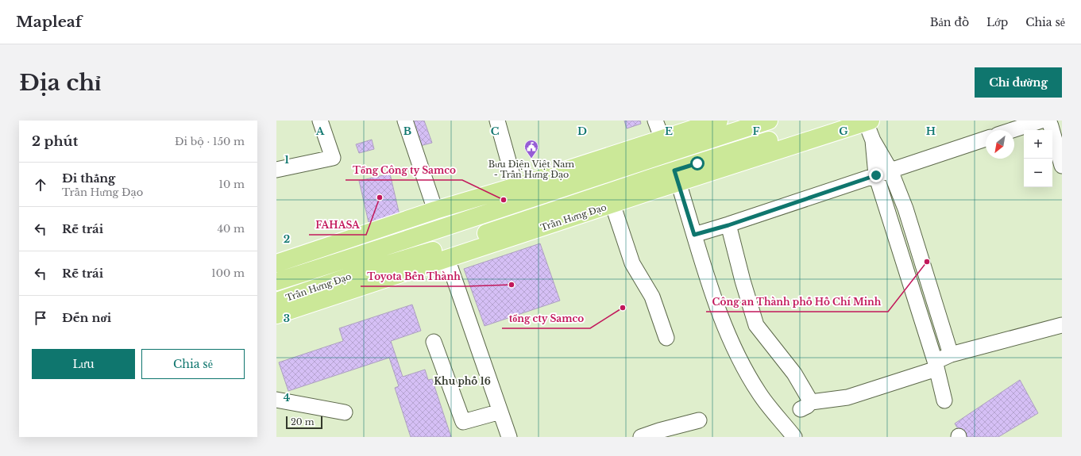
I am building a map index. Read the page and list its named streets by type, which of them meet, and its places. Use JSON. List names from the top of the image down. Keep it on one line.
{"streets":{"main road":["Trần Hưng Đạo"]},"districts":["Khu phố 16"],"places":{"public building":["Bưu Điện Việt Nam - Trần Hưng Đạo"],"other":["FAHASA","Tổng Công ty Samco","Công an Thành phố Hồ Chí Minh","Toyota Bến Thành","tổng cty Samco"]},"scale_bar":"20 m","north":"bottom left","page":{"header":"Mapleaf","nav":["Bản đồ","Lớp","Chia sẻ"],"buttons":["Chỉ đường",["Lưu","Chia sẻ"]],"title":"Địa chỉ","heading":["2 phút","Đi bộ · 150 m"],"map_buttons":["+","−"],"list":[["Đi thẳng","Trần Hưng Đạo","10 m"],["Rẽ trái","40 m"],["Rẽ trái","100 m"],"Đến nơi"],"scale":"20 m"},"grid":{"columns":["A","B","C","D","E","F","G","H"],"rows":["1","2","3","4"]}}
